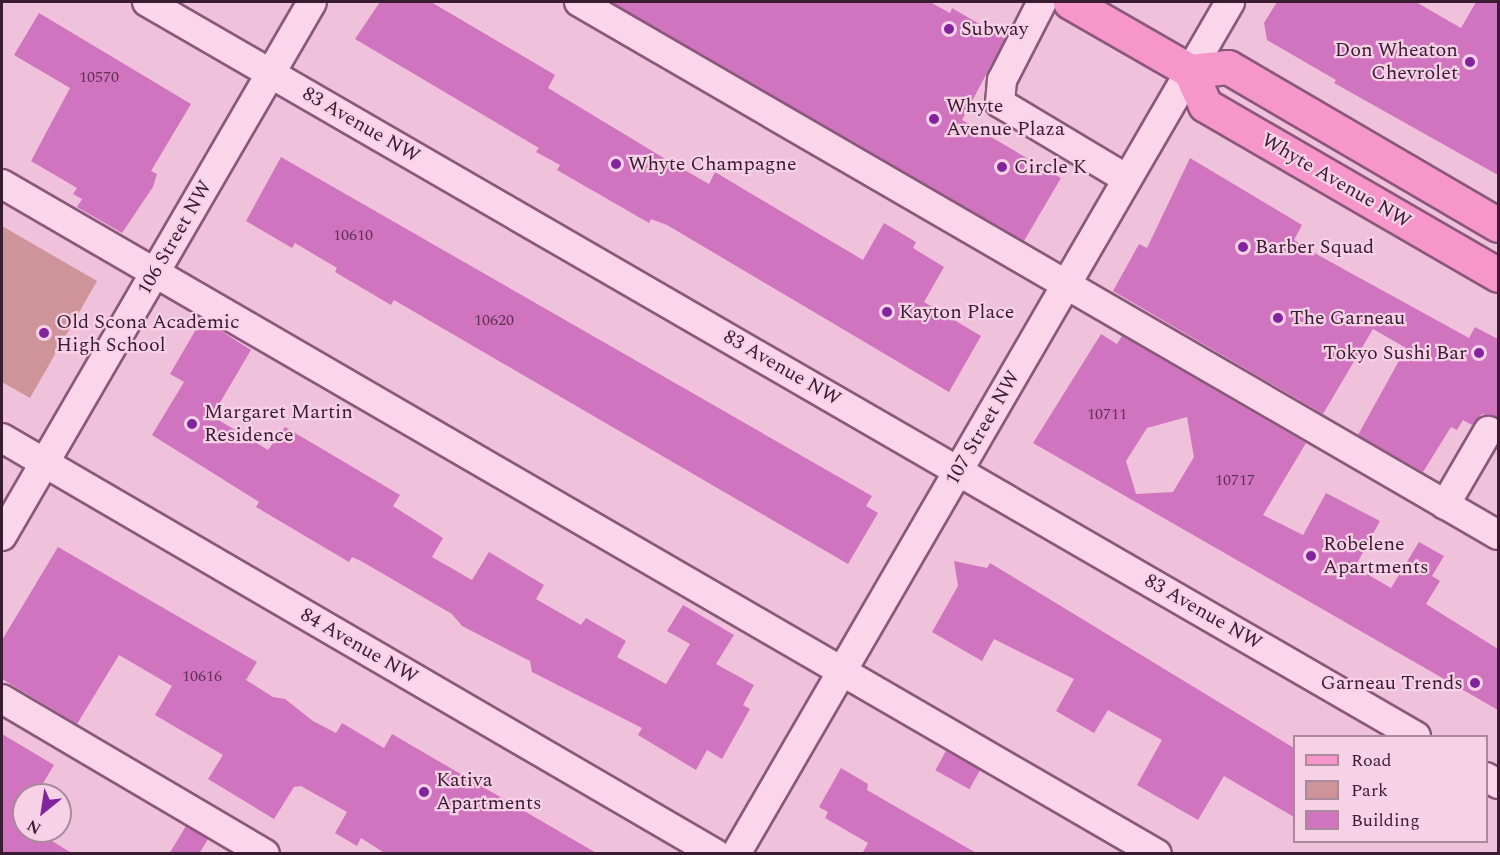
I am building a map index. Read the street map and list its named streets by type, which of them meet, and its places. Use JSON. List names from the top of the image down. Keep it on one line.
{"streets":{"main road":["Whyte Avenue NW"],"street":["83 Avenue NW","106 Street NW","107 Street NW","84 Avenue NW"]},"crossings":[["83 Avenue NW","106 Street NW"],["83 Avenue NW","107 Street NW"],["Whyte Avenue NW","107 Street NW"],["106 Street NW","84 Avenue NW"]],"places":["Subway","Don Wheaton Chevrolet","Whyte Avenue Plaza","Whyte Champagne","Circle K","Barber Squad","Kayton Place","The Garneau","Old Scona Academic High School","Tokyo Sushi Bar","Margaret Martin Residence","Robelene Apartments","Garneau Trends","Kativa Apartments"],"house_numbers":["10570","10610","10620","10711","10717","10616"],"legend":["Road","Park","Building"],"north":"bottom left"}
